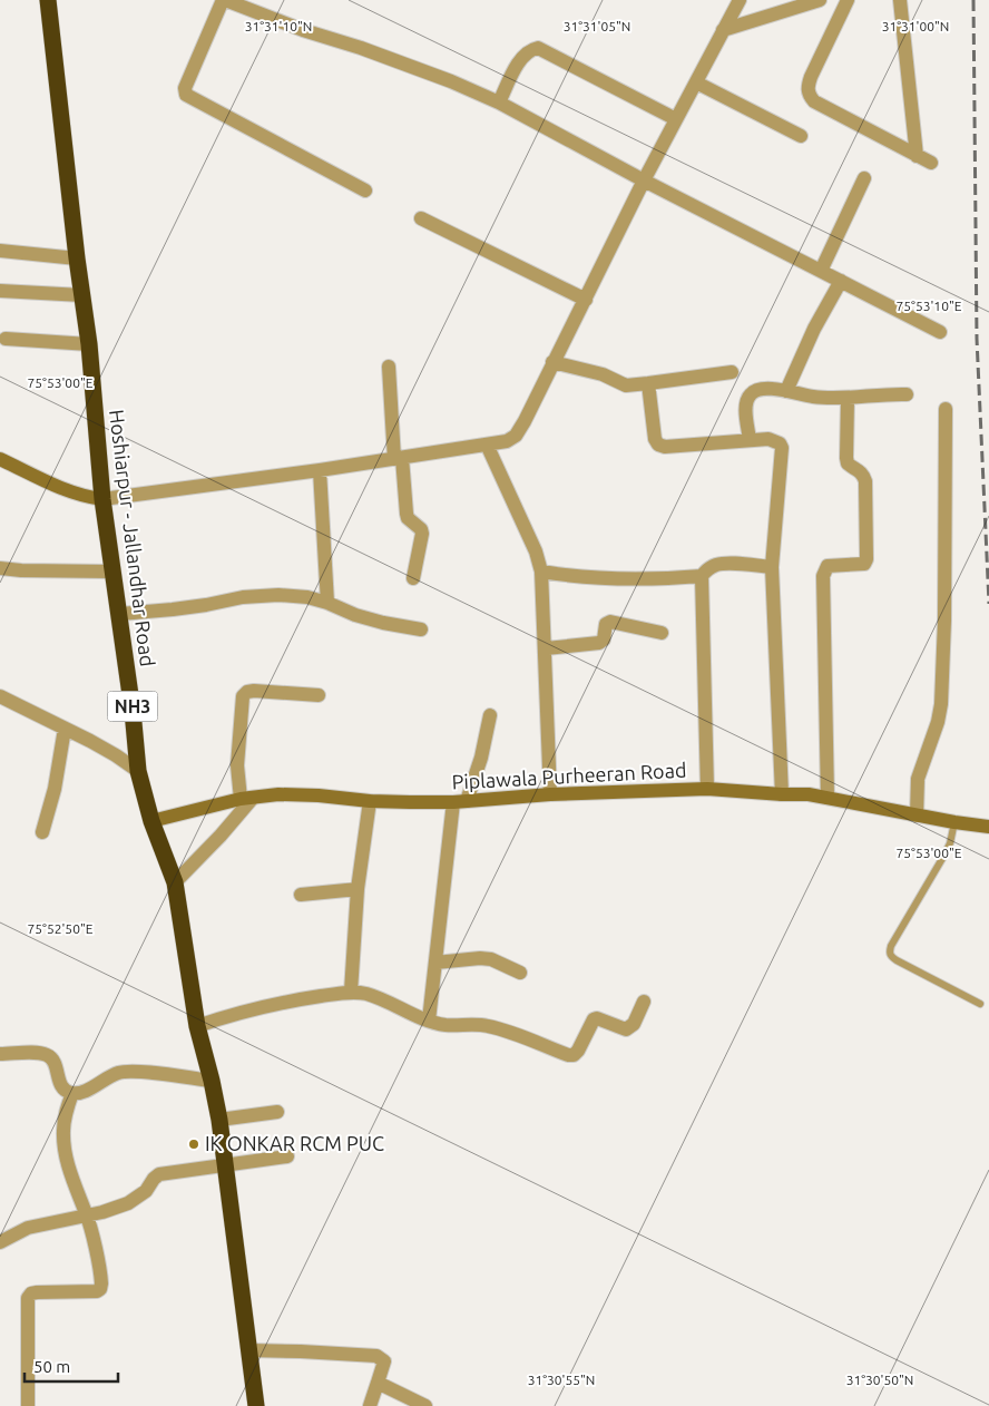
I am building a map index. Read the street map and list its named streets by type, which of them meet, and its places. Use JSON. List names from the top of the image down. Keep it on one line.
{"streets":{"highway":["Hoshiarpur - Jallandhar Road","NH3"],"street":["Piplawala Purheeran Road"]},"crossings":[["Hoshiarpur - Jallandhar Road","Piplawala Purheeran Road"]],"places":["IK ONKAR RCM PUC"],"scale_bar":"50 m","coordinates":["31°31'10\"N","31°31'05\"N","31°31'00\"N","75°53'10\"E","75°53'00\"E","75°52'50\"E","31°30'55\"N","31°30'50\"N"]}
